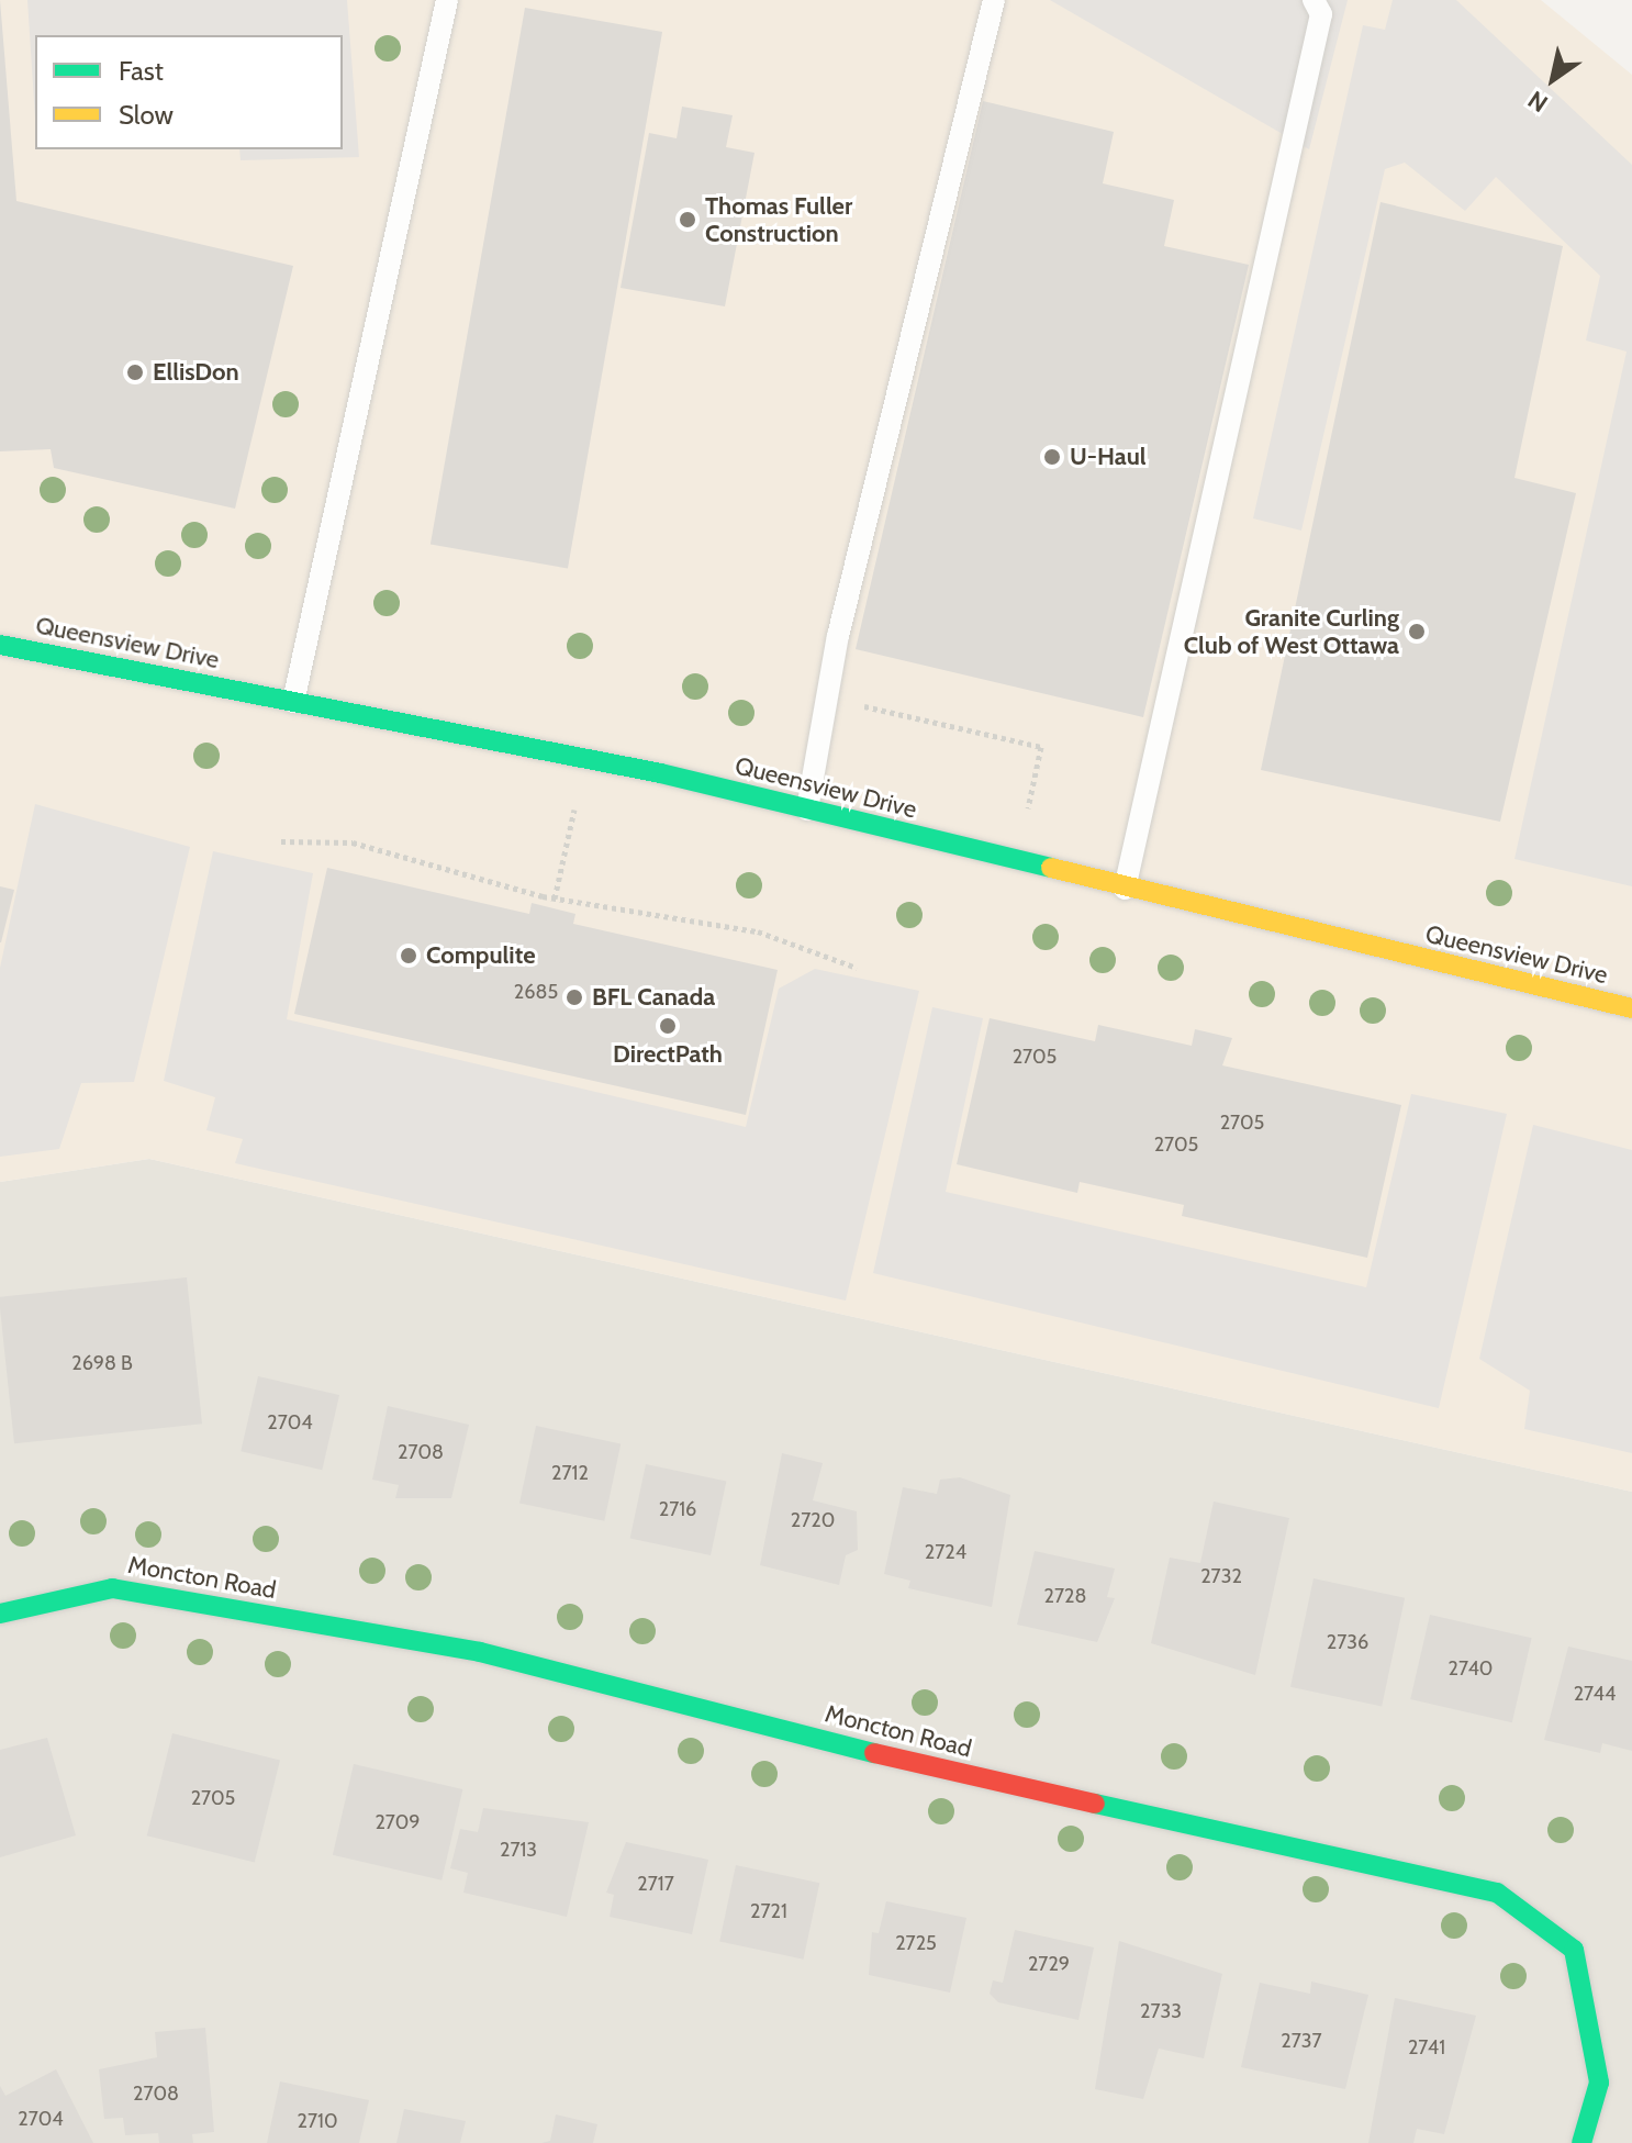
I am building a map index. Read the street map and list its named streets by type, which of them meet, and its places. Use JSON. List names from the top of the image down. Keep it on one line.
{"streets":{"street":["Queensview Drive","Moncton Road"]},"places":["Thomas Fuller Construction","EllisDon","U-Haul","Granite Curling Club of West Ottawa","Compulite","BFL Canada","DirectPath"],"house_numbers":["2685","2705","2705","2705","2698 B","2704","2708","2712","2716","2720","2724","2732","2728","2736","2740","2744","2705","2709","2713","2717","2721","2725","2729","2733","2737","2741","2708","2704","2710"],"legend":["Fast","Slow"],"north":"bottom left"}
